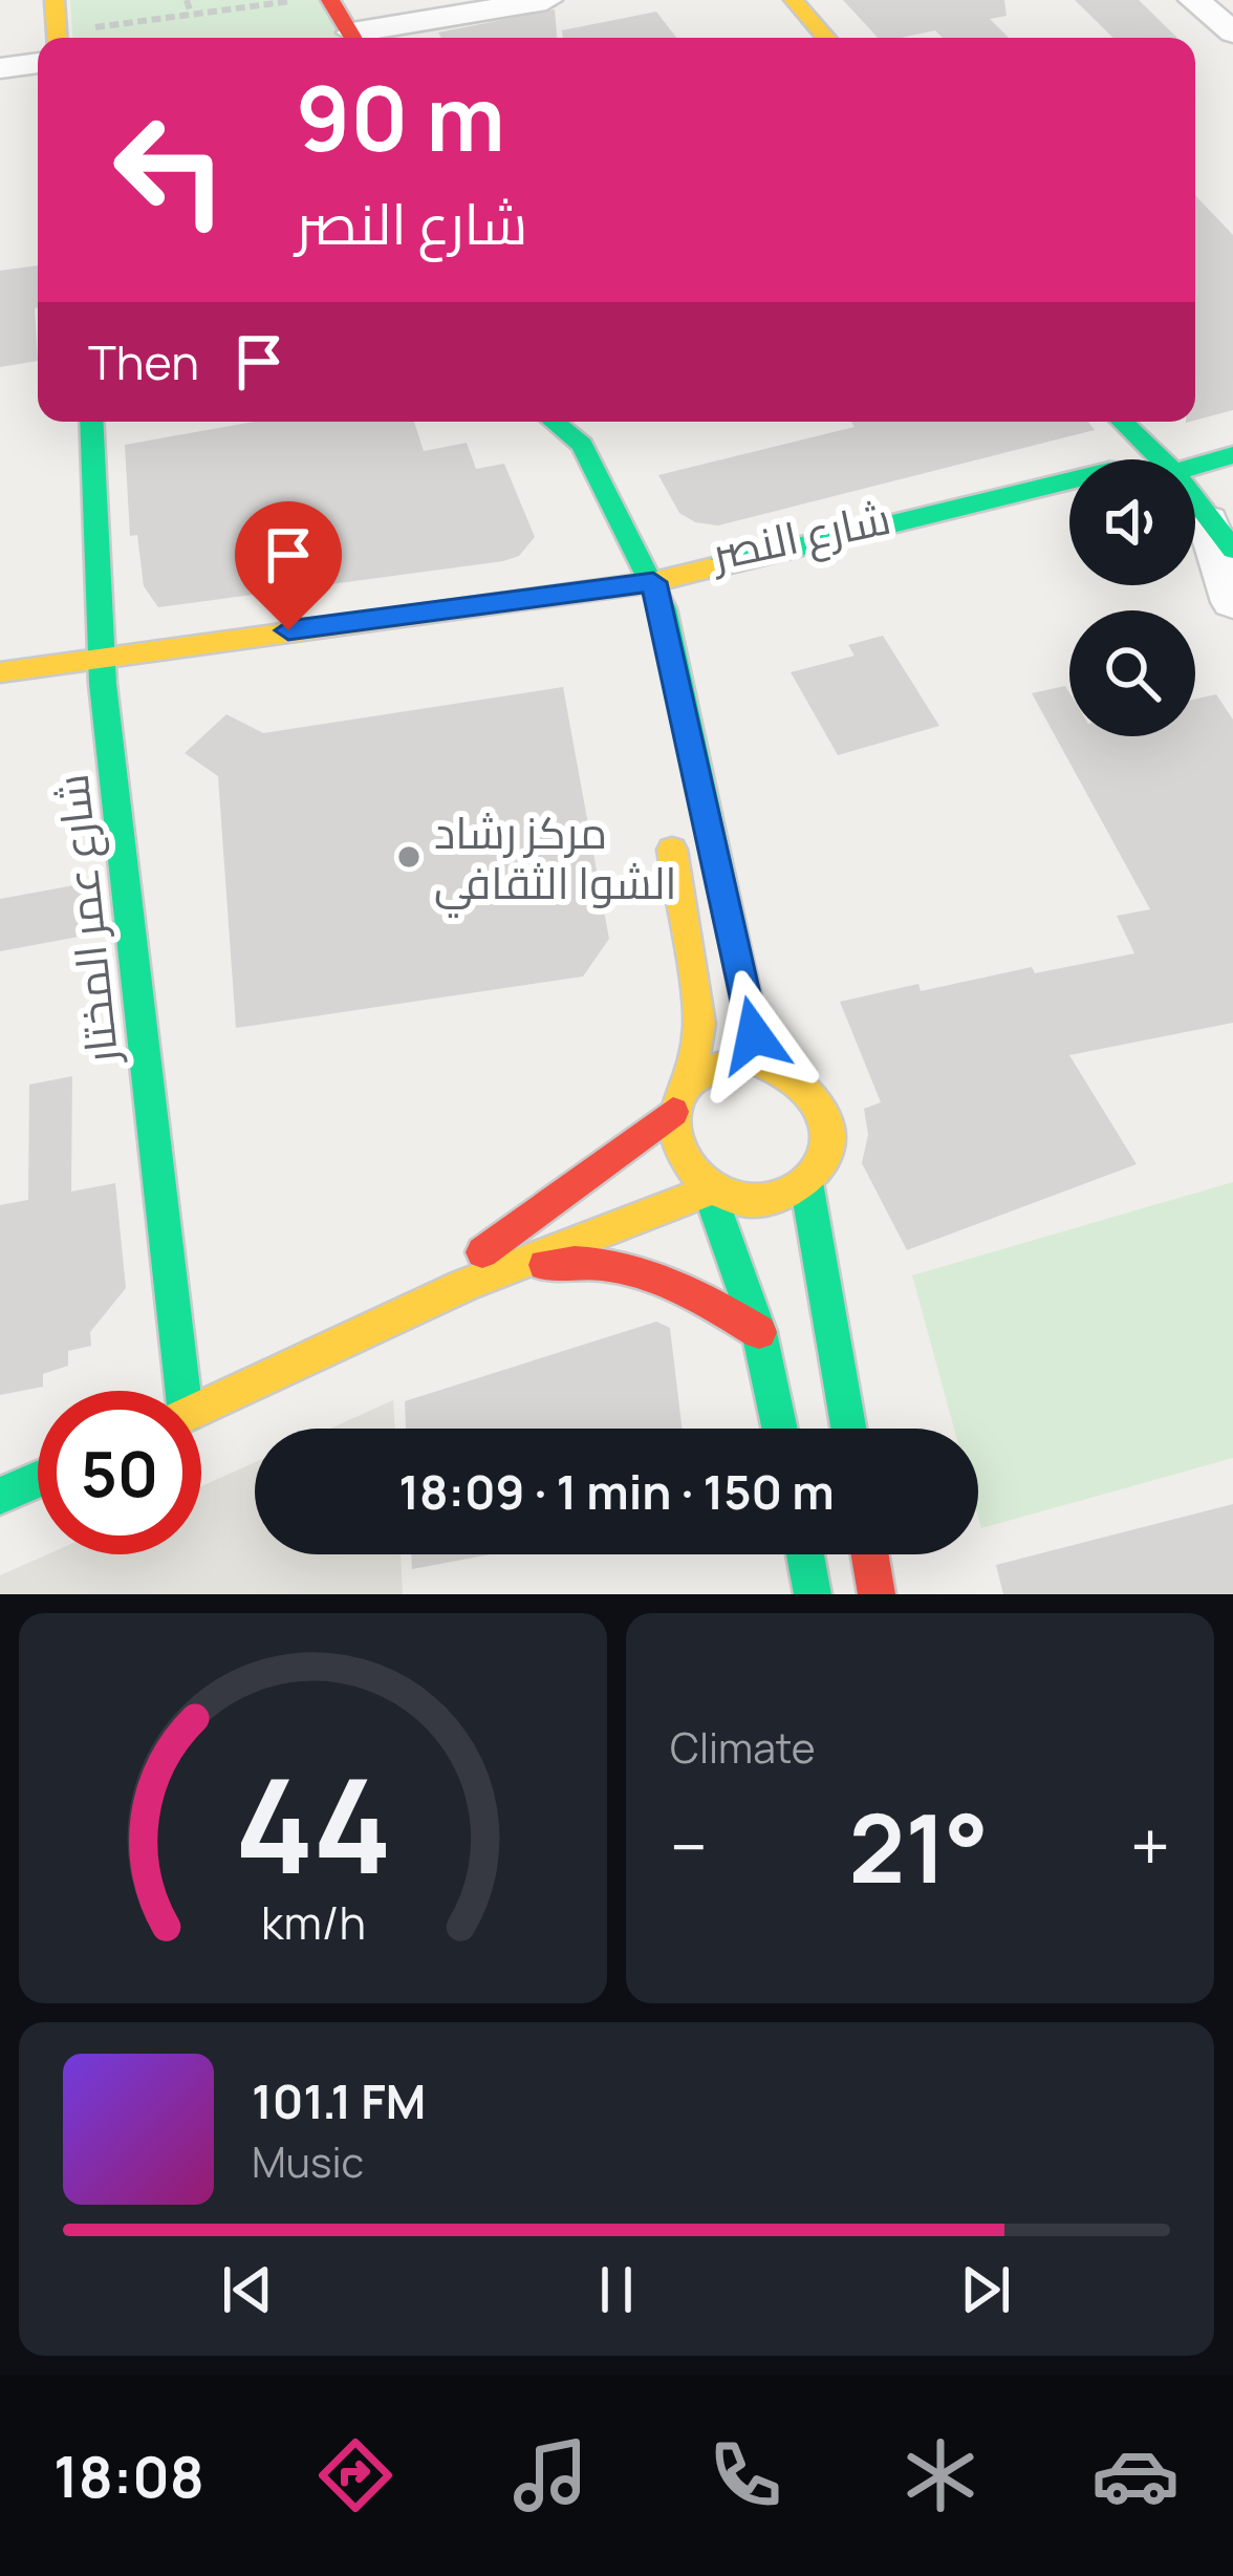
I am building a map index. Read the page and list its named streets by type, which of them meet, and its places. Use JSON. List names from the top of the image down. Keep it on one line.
{"streets":{"main road":["شارع النصر","شارع عمر المختار"]},"crossings":[["شارع النصر","شارع عمر المختار"]],"places":["مركز رشاد الشوا الثقافي"],"page":{"turn":["90 m","شارع النصر"],"then":"Then","limit":"50","trip":"18:09 · 1 min · 150 m","tile":"Climate","heat":["−","21°","+"],"song":["101.1 FM","Music"],"tabs":"18:08","gauge":["44","km/h"]}}
